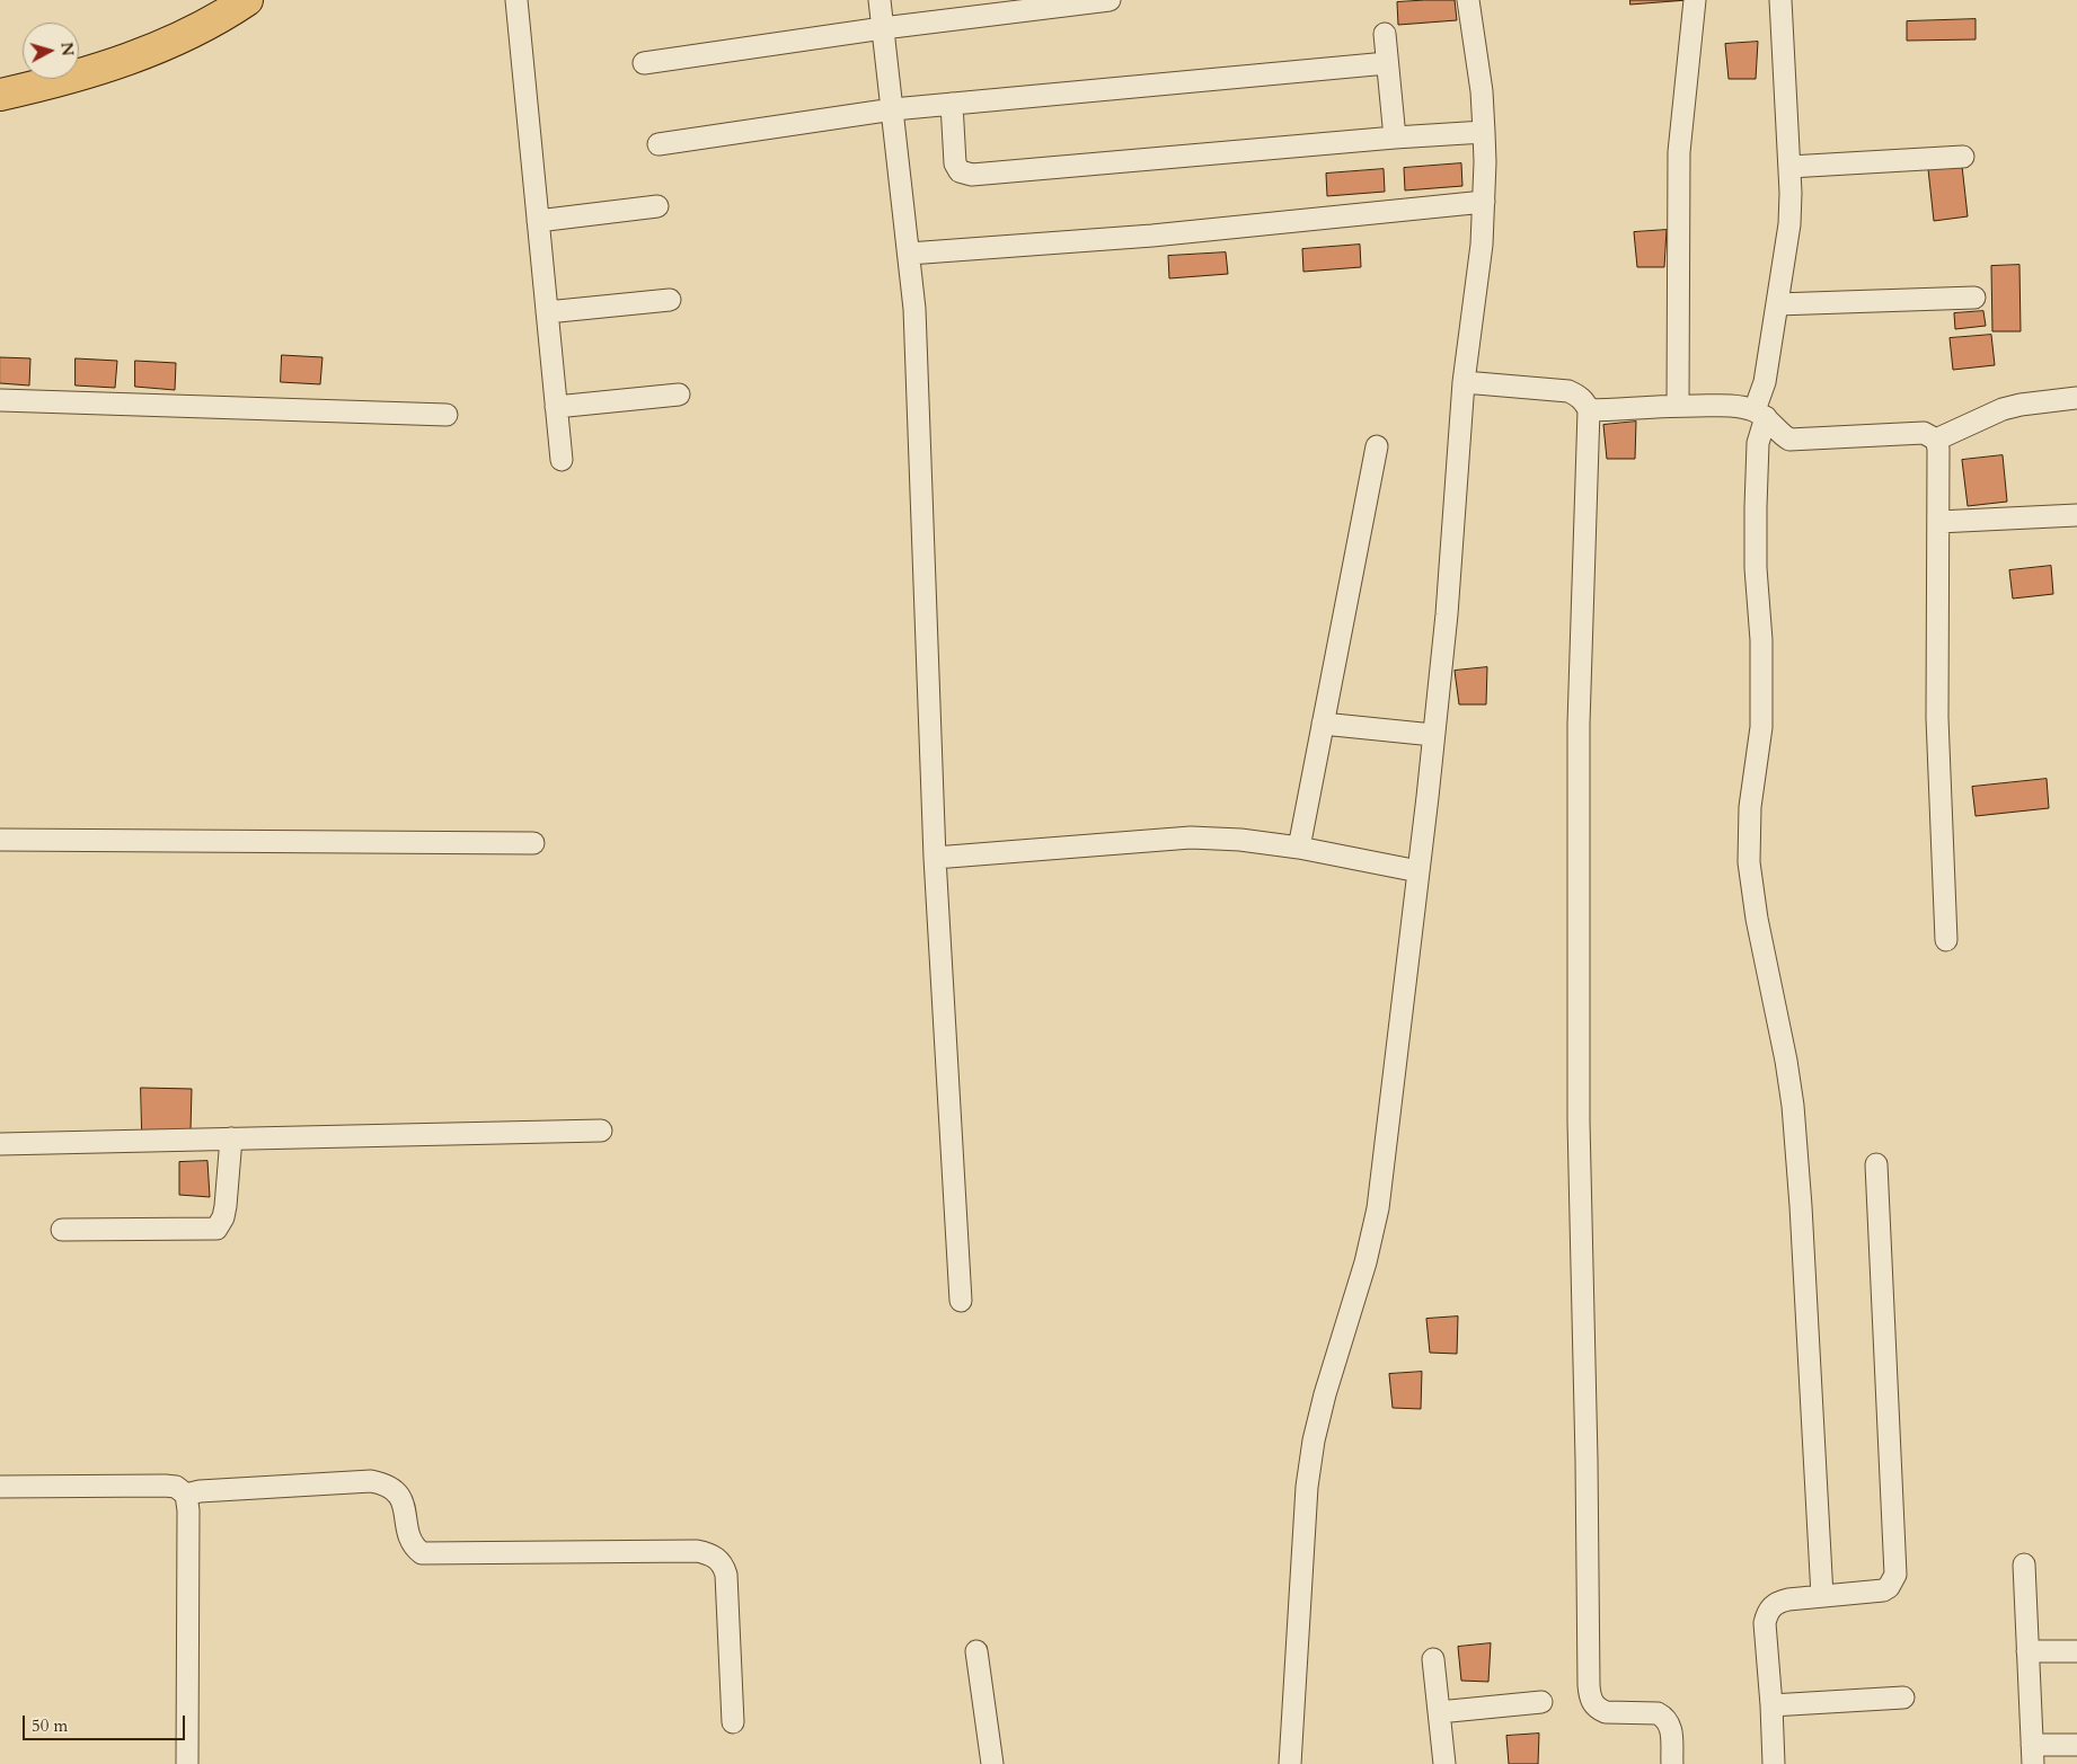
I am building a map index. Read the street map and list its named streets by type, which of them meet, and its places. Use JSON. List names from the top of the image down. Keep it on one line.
{"scale_bar":"50 m","north":"right"}
